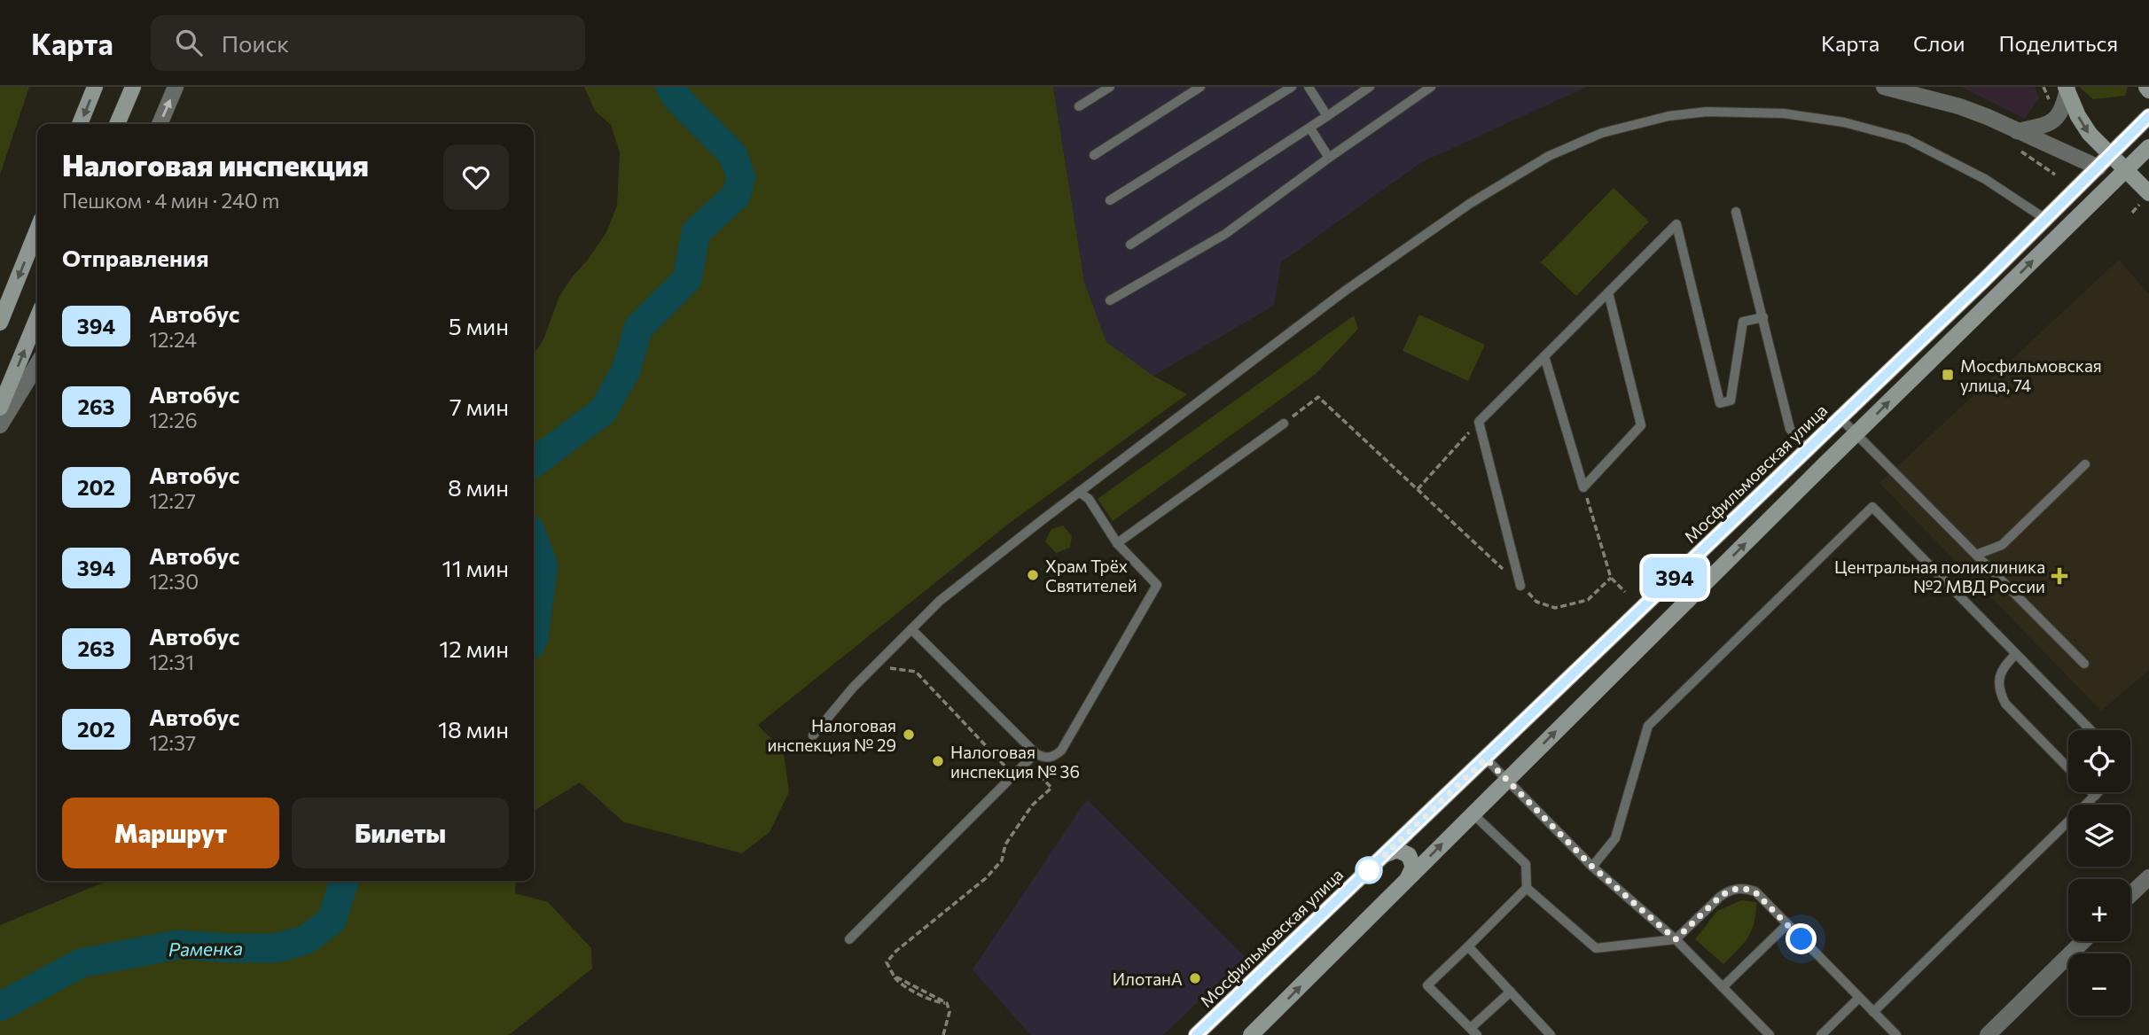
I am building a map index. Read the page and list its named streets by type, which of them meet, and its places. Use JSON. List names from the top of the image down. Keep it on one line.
{"streets":{"main road":["Мосфильмовская улица"]},"water":["Раменка"],"places":{"transit":["Мосфильмовская улица, 74"],"other":["Храм Трёх Святителей","Налоговая инспекция № 29","Налоговая инспекция № 36","ИлотанА"],"health":["Центральная поликлиника №2 МВД России"]},"lines":["bus line 394"],"page":{"header":"Карта","search":"Поиск","nav":["Карта","Слои","Поделиться"],"on_map":"394","heading":[["Налоговая инспекция","Пешком · 4 мин · 240 m"],"Отправления"],"list":[{"mark":"394","name":"Автобус","note":"12:24","value":"5 мин"},{"mark":"263","name":"Автобус","note":"12:26","value":"7 мин"},{"mark":"202","name":"Автобус","note":"12:27","value":"8 мин"},{"mark":"394","name":"Автобус","note":"12:30","value":"11 мин"},{"mark":"263","name":"Автобус","note":"12:31","value":"12 мин"},{"mark":"202","name":"Автобус","note":"12:37","value":"18 мин"}],"map_buttons":["+","−"],"buttons":["Маршрут","Билеты"]}}
